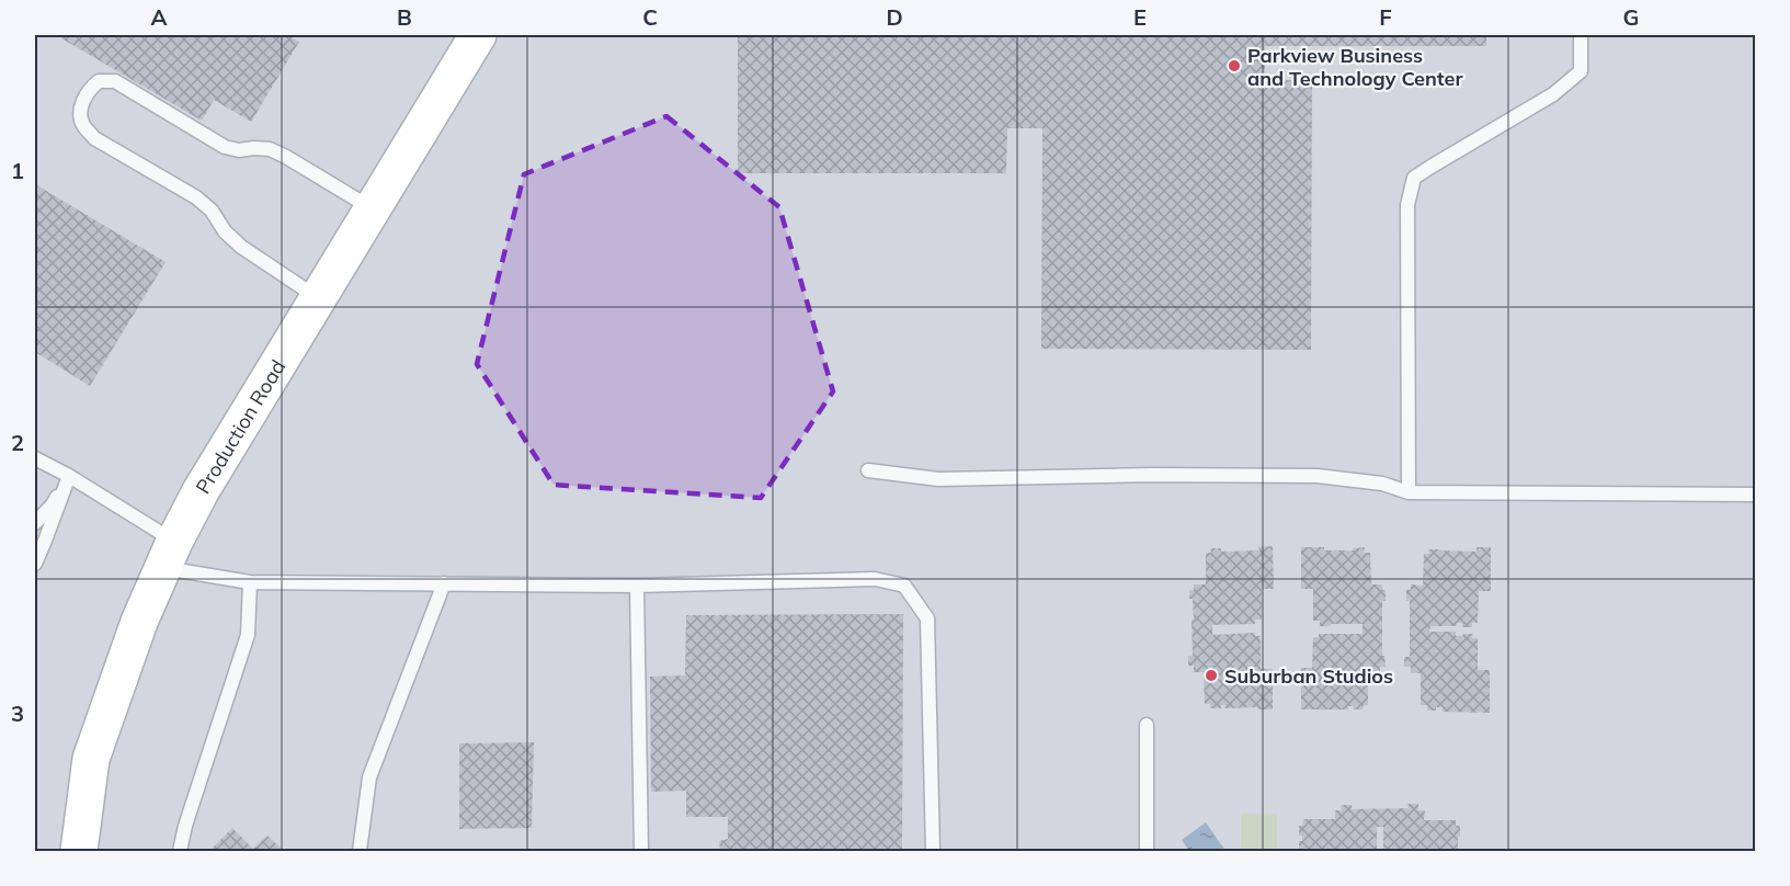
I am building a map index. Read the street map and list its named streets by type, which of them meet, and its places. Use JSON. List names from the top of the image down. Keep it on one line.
{"streets":{"street":["Production Road"]},"places":["Parkview Business and Technology Center","Suburban Studios"],"grid":{"columns":["A","B","C","D","E","F","G"],"rows":["1","2","3"]}}
